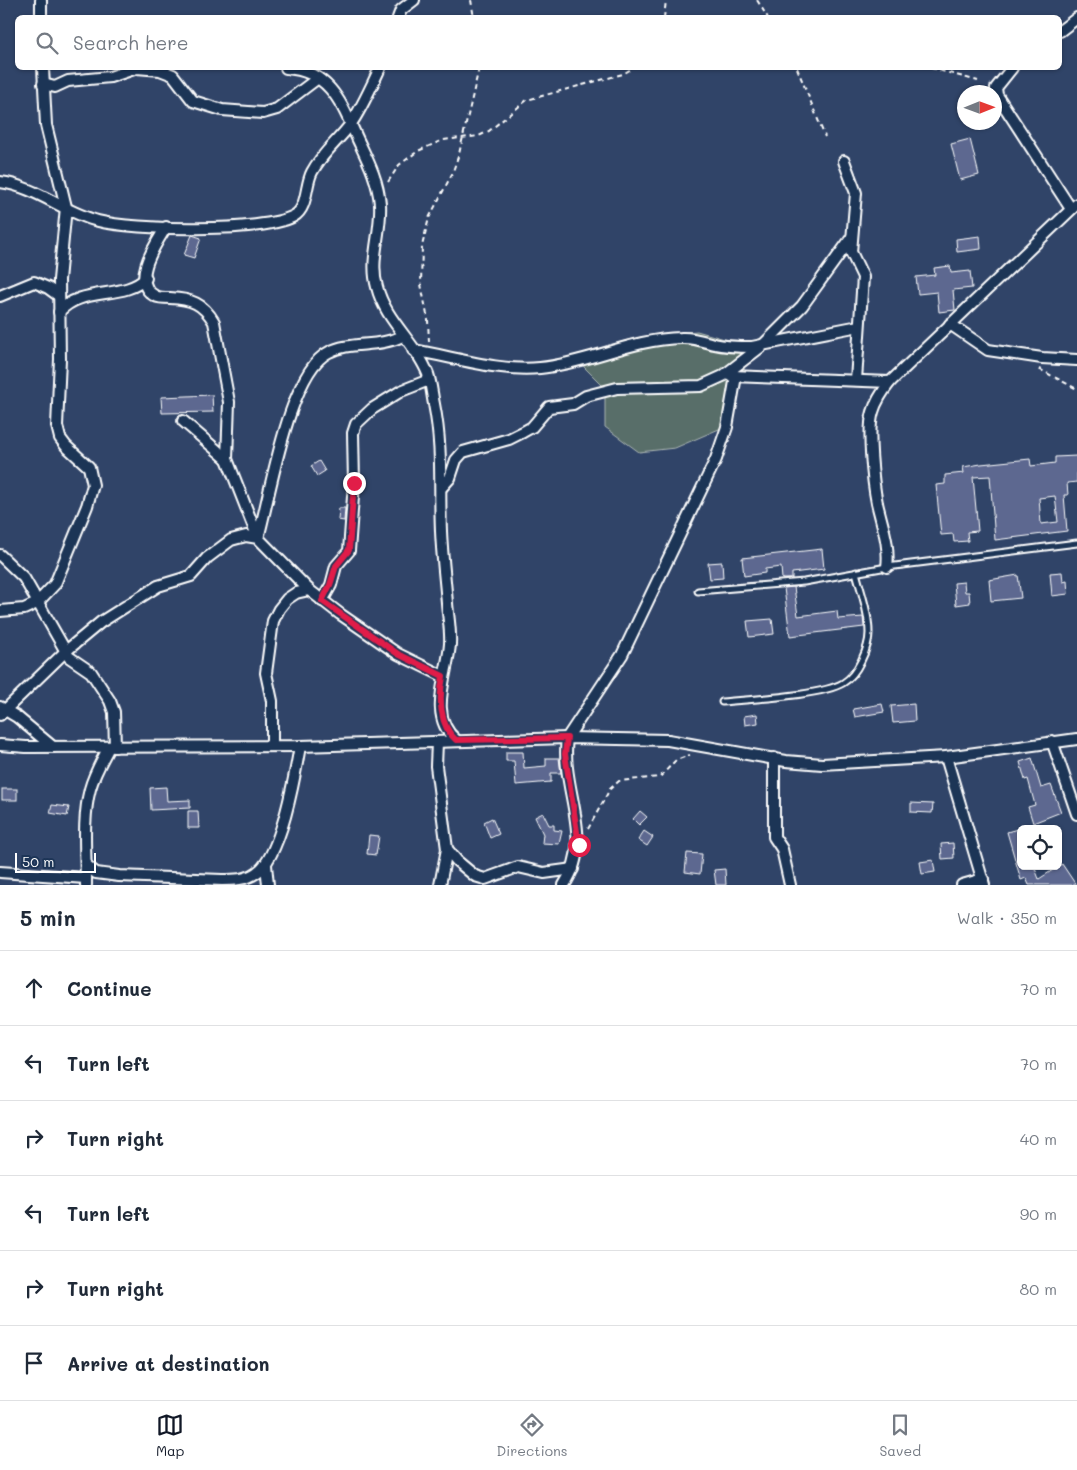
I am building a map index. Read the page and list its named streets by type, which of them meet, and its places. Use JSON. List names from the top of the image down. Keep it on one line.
{"scale_bar":"50 m","north":"right","page":{"search":"Search here","scale":"50 m","heading":["5 min","Walk · 350 m"],"list":[["Continue","70 m"],["Turn left","70 m"],["Turn right","40 m"],["Turn left","90 m"],["Turn right","80 m"],"Arrive at destination"],"nav":["Map","Directions","Saved"]}}
